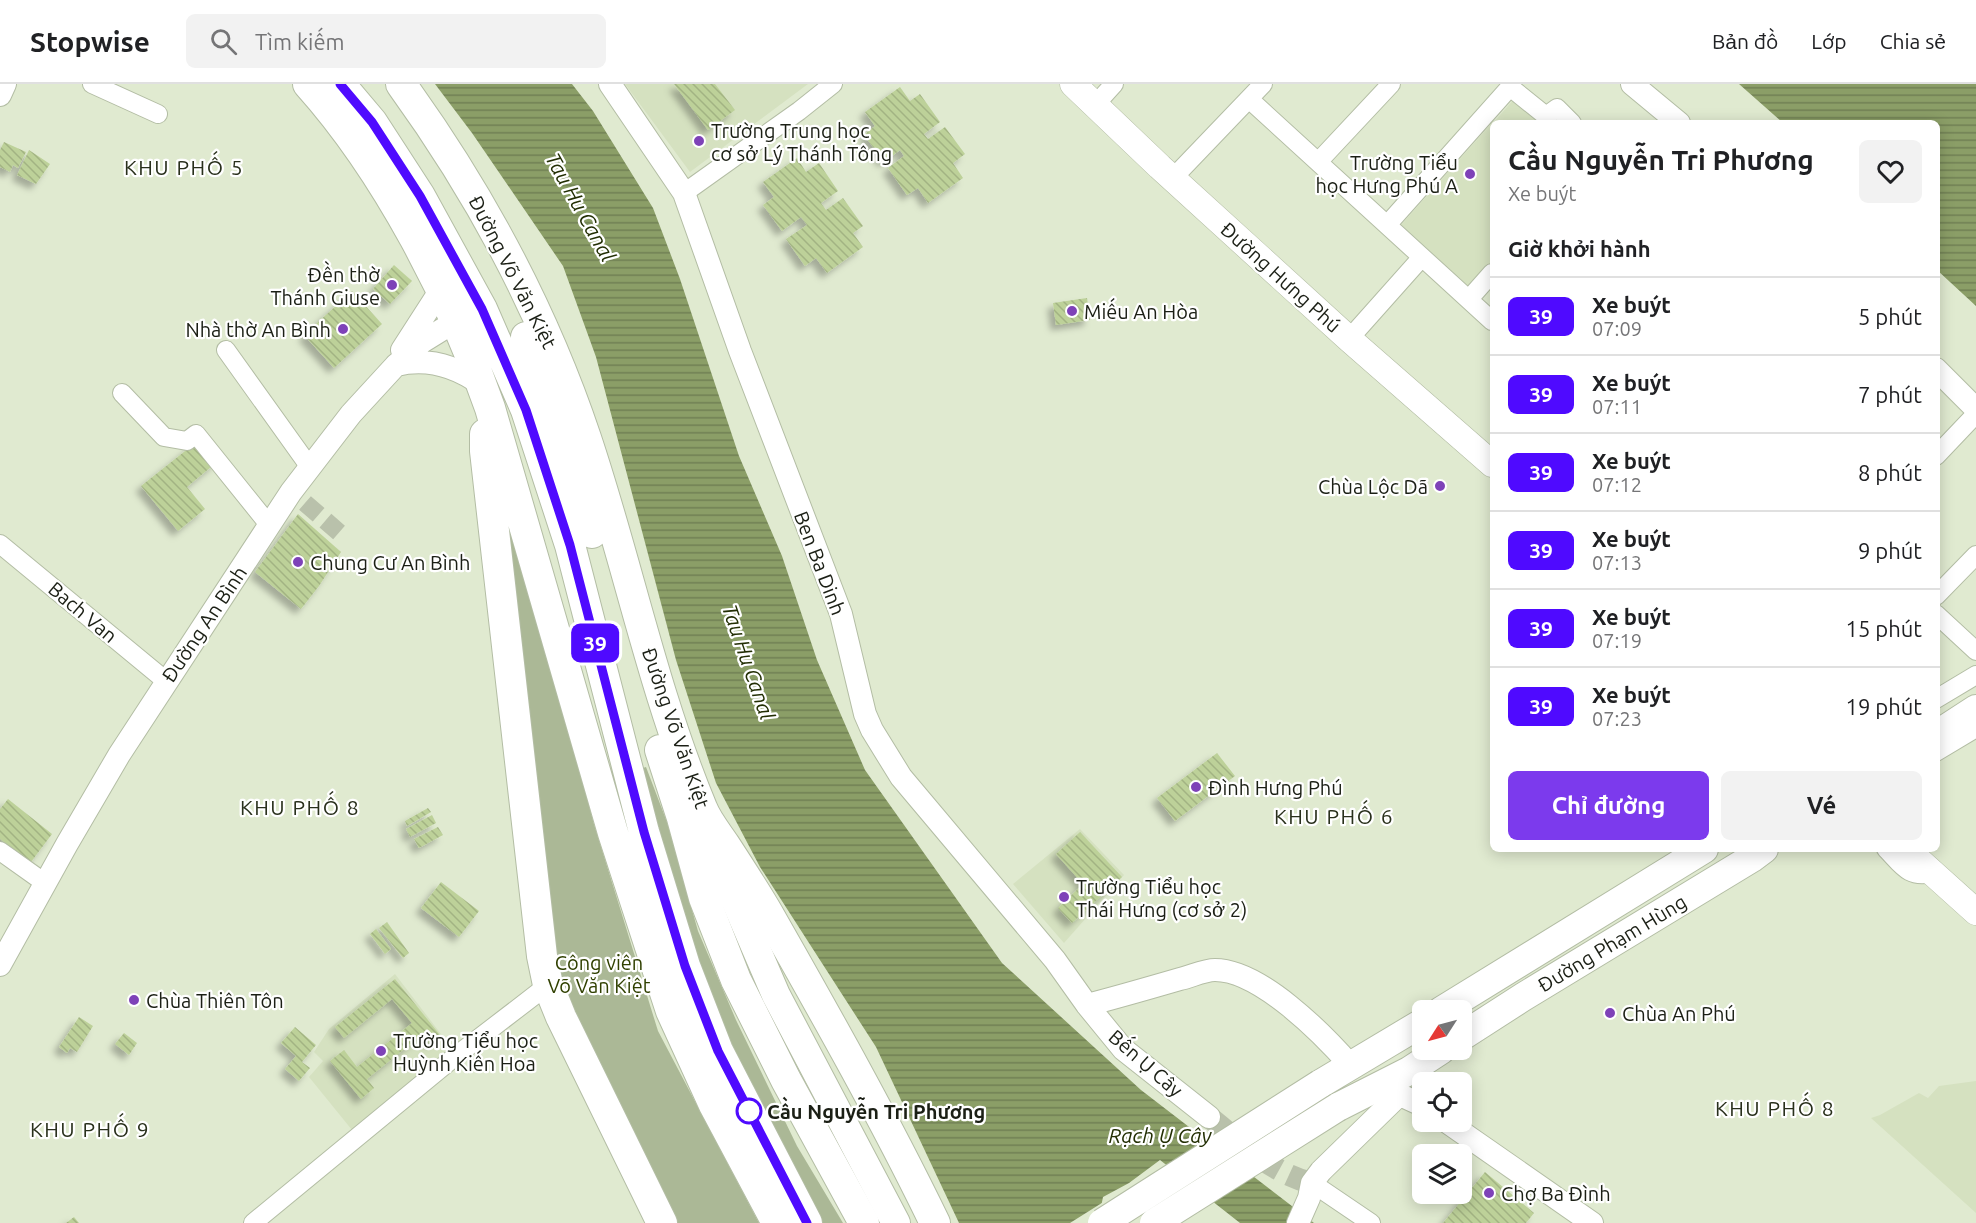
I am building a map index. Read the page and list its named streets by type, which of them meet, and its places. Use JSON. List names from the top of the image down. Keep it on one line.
{"streets":{"highway":["Đường Võ Văn Kiệt"],"main road":["Đường Hưng Phú","Đường Phạm Hùng"],"street":["Ben Ba Dinh","Bach Van","Đường An Bình","Bến Ụ Cây"]},"crossings":[["Ben Ba Dinh","Bến Ụ Cây"],["Bach Van","Đường An Bình"]],"districts":["KHU PHỐ 5","KHU PHỐ 8","KHU PHỐ 6","KHU PHỐ 8","KHU PHỐ 9"],"water":["Tau Hu Canal","Rạch Ụ Cây"],"parks":["Công viên Võ Văn Kiệt"],"places":["Trường Trung học cơ sở Lý Thánh Tông","Trường Tiểu học Hưng Phú A","Đền thờ Thánh Giuse","Miếu An Hòa","Nhà thờ An Bình","Chùa Lộc Dã","Chung Cư An Bình","Đình Hưng Phú","Trường Tiểu học Thái Hưng (cơ sở 2)","Chùa Thiên Tôn","Chùa An Phú","Trường Tiểu học Huỳnh Kiến Hoa","Cầu Nguyễn Tri Phương","Chợ Ba Đình"],"lines":["bus line 39"],"north":"bottom left","page":{"header":"Stopwise","search":"Tìm kiếm","nav":["Bản đồ","Lớp","Chia sẻ"],"on_map":"39","heading":[["Cầu Nguyễn Tri Phương","Xe buýt"],"Giờ khởi hành"],"list":[{"mark":"39","name":"Xe buýt","note":"07:09","value":"5 phút"},{"mark":"39","name":"Xe buýt","note":"07:11","value":"7 phút"},{"mark":"39","name":"Xe buýt","note":"07:12","value":"8 phút"},{"mark":"39","name":"Xe buýt","note":"07:13","value":"9 phút"},{"mark":"39","name":"Xe buýt","note":"07:19","value":"15 phút"},{"mark":"39","name":"Xe buýt","note":"07:23","value":"19 phút"}],"buttons":["Chỉ đường","Vé"]}}
